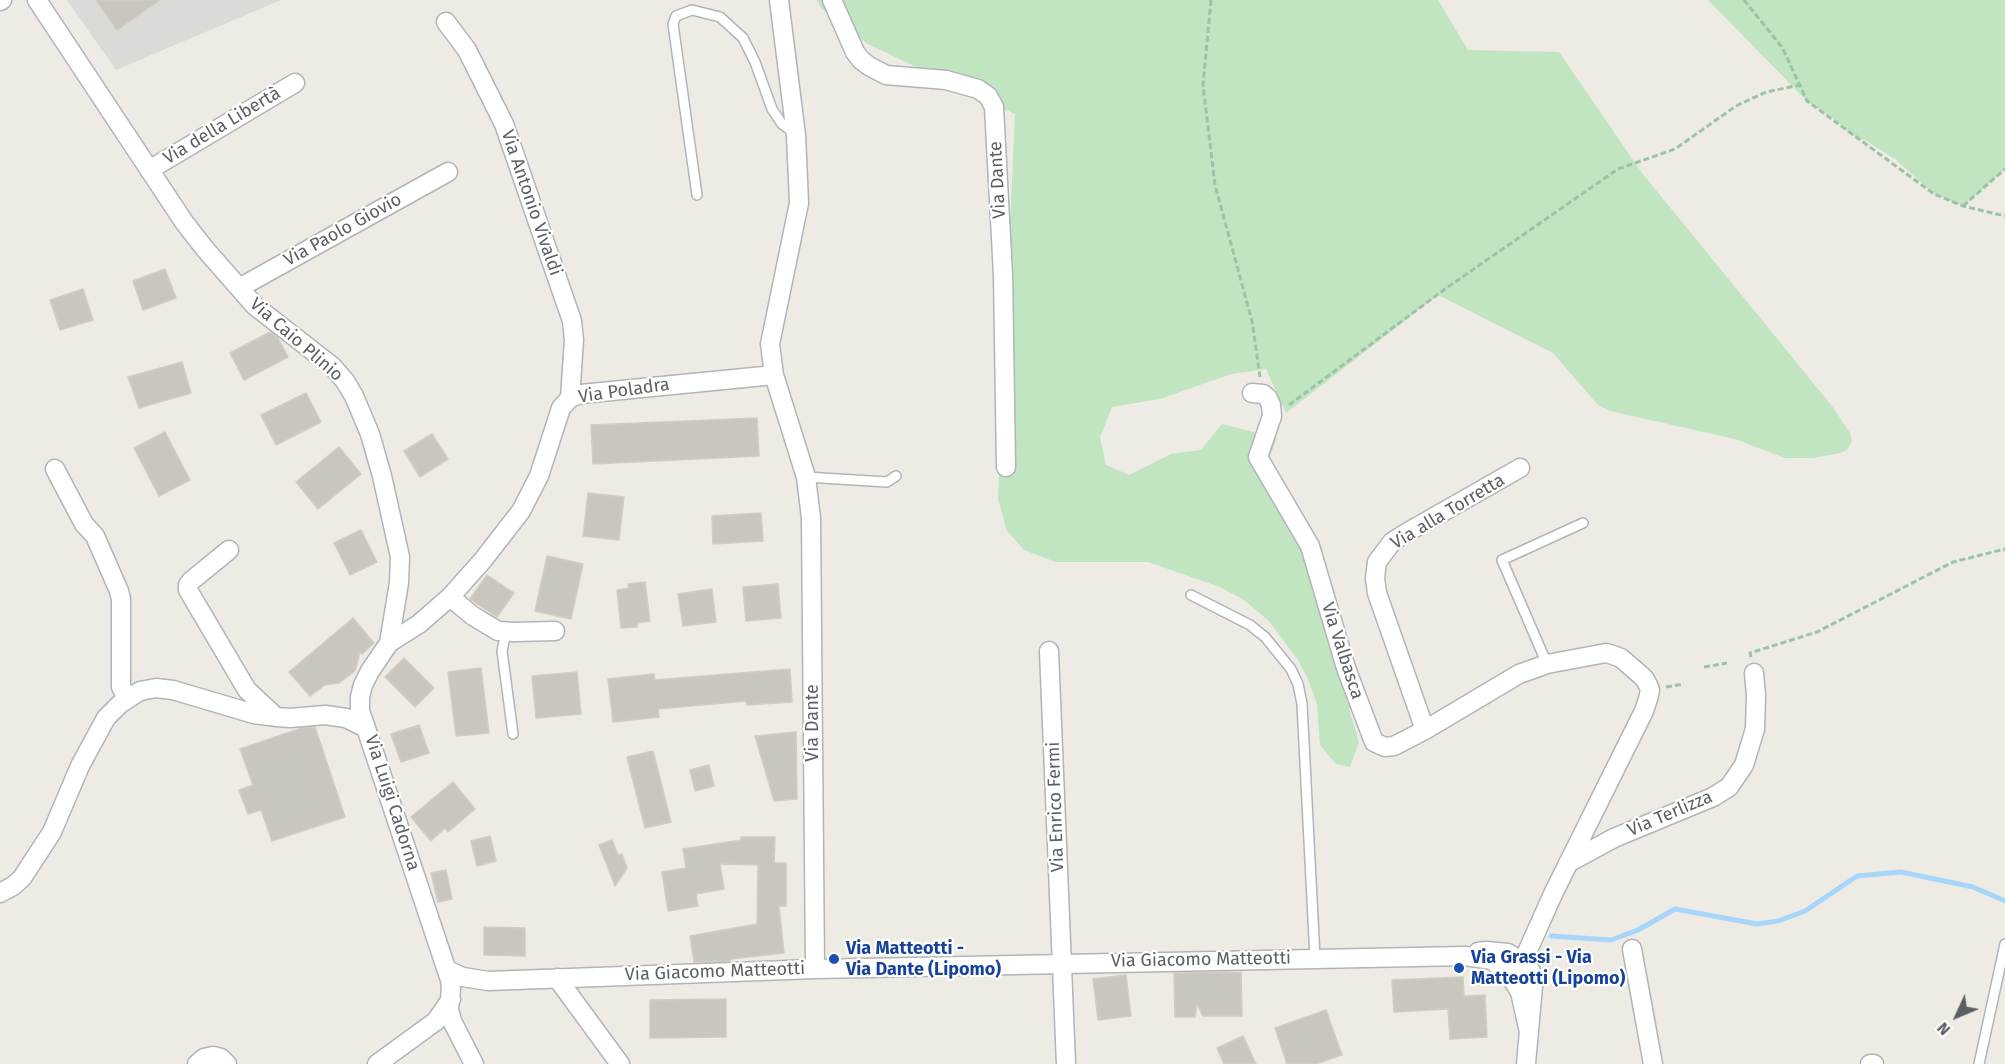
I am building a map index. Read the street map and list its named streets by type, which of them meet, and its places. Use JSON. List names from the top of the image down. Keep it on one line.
{"streets":{"street":["Via della Libertà","Via Dante","Via Antonio Vivaldi","Via Paolo Giovio","Via Caio Plinio","Via Poladra","Via alla Torretta","Via Valbasca","Via Luigi Cadorna","Via Enrico Fermi","Via Terlizza","Via Giacomo Matteotti"]},"crossings":[["Via della Libertà","Via Caio Plinio"],["Via Dante","Via Poladra"],["Via Dante","Via Giacomo Matteotti"],["Via Antonio Vivaldi","Via Poladra"],["Via Paolo Giovio","Via Caio Plinio"],["Via Caio Plinio","Via Poladra"],["Via Caio Plinio","Via Luigi Cadorna"],["Via alla Torretta","Via Valbasca"],["Via Valbasca","Via Terlizza"],["Via Valbasca","Via Giacomo Matteotti"],["Via Luigi Cadorna","Via Giacomo Matteotti"],["Via Enrico Fermi","Via Giacomo Matteotti"]],"places":["Via Matteotti - Via Dante (Lipomo)","Via Grassi - Via Matteotti (Lipomo)"],"north":"bottom left"}
